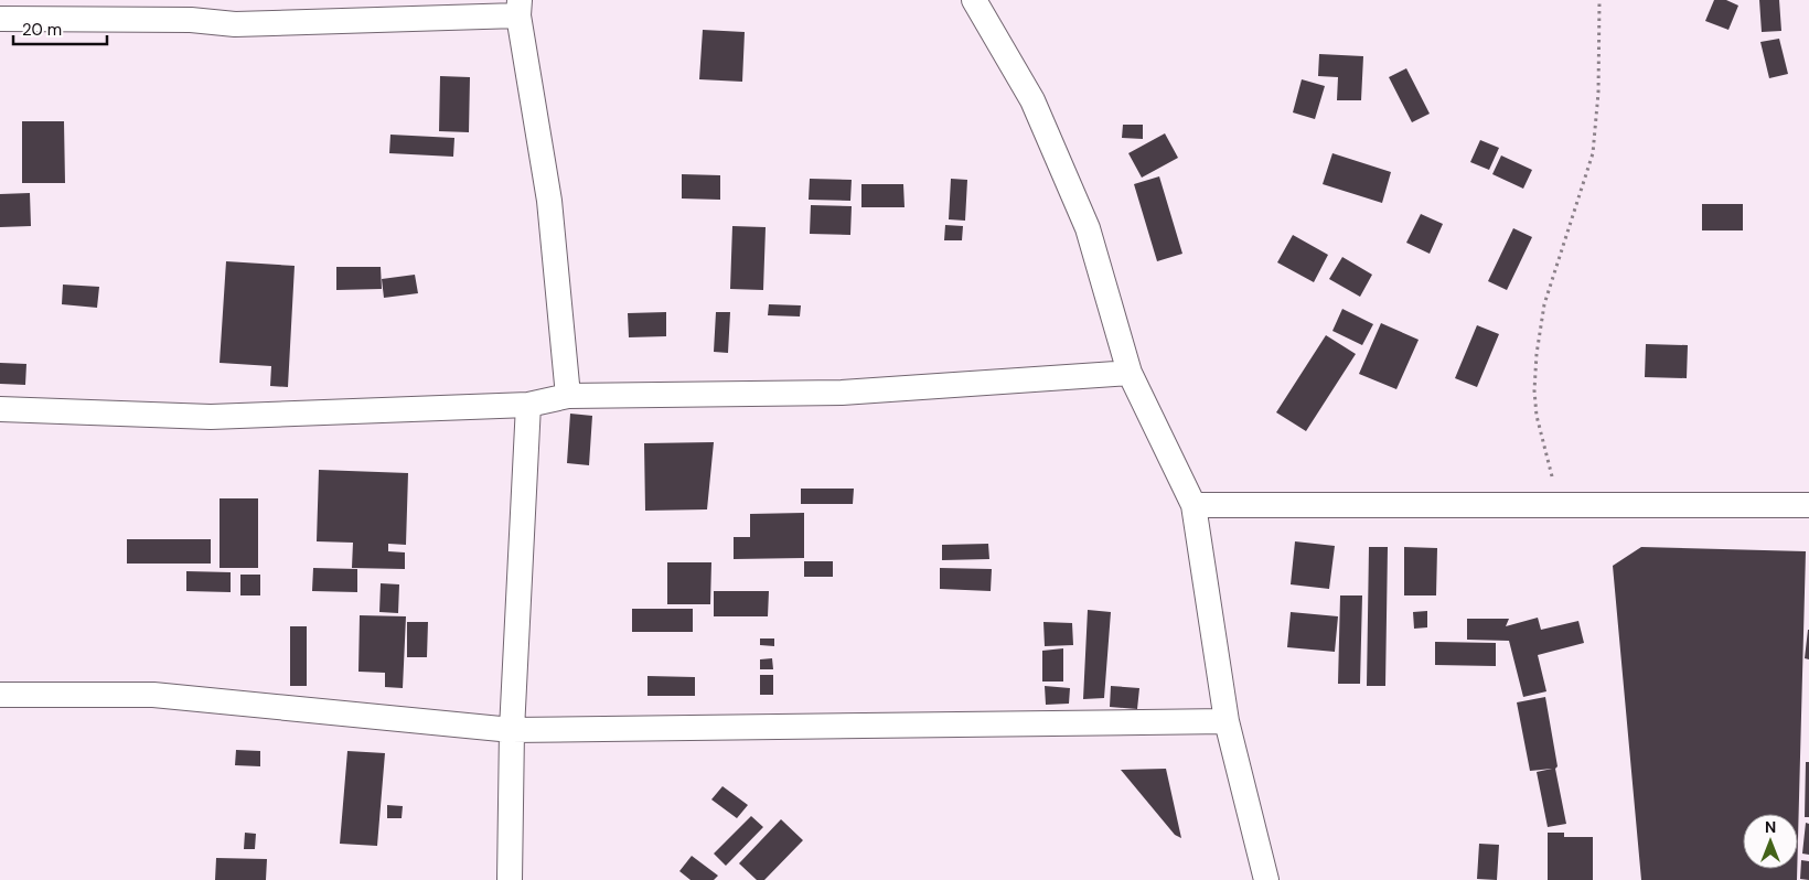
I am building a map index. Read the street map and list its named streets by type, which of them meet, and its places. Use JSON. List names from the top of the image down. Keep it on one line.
{"scale_bar":"20 m","north":"top"}
